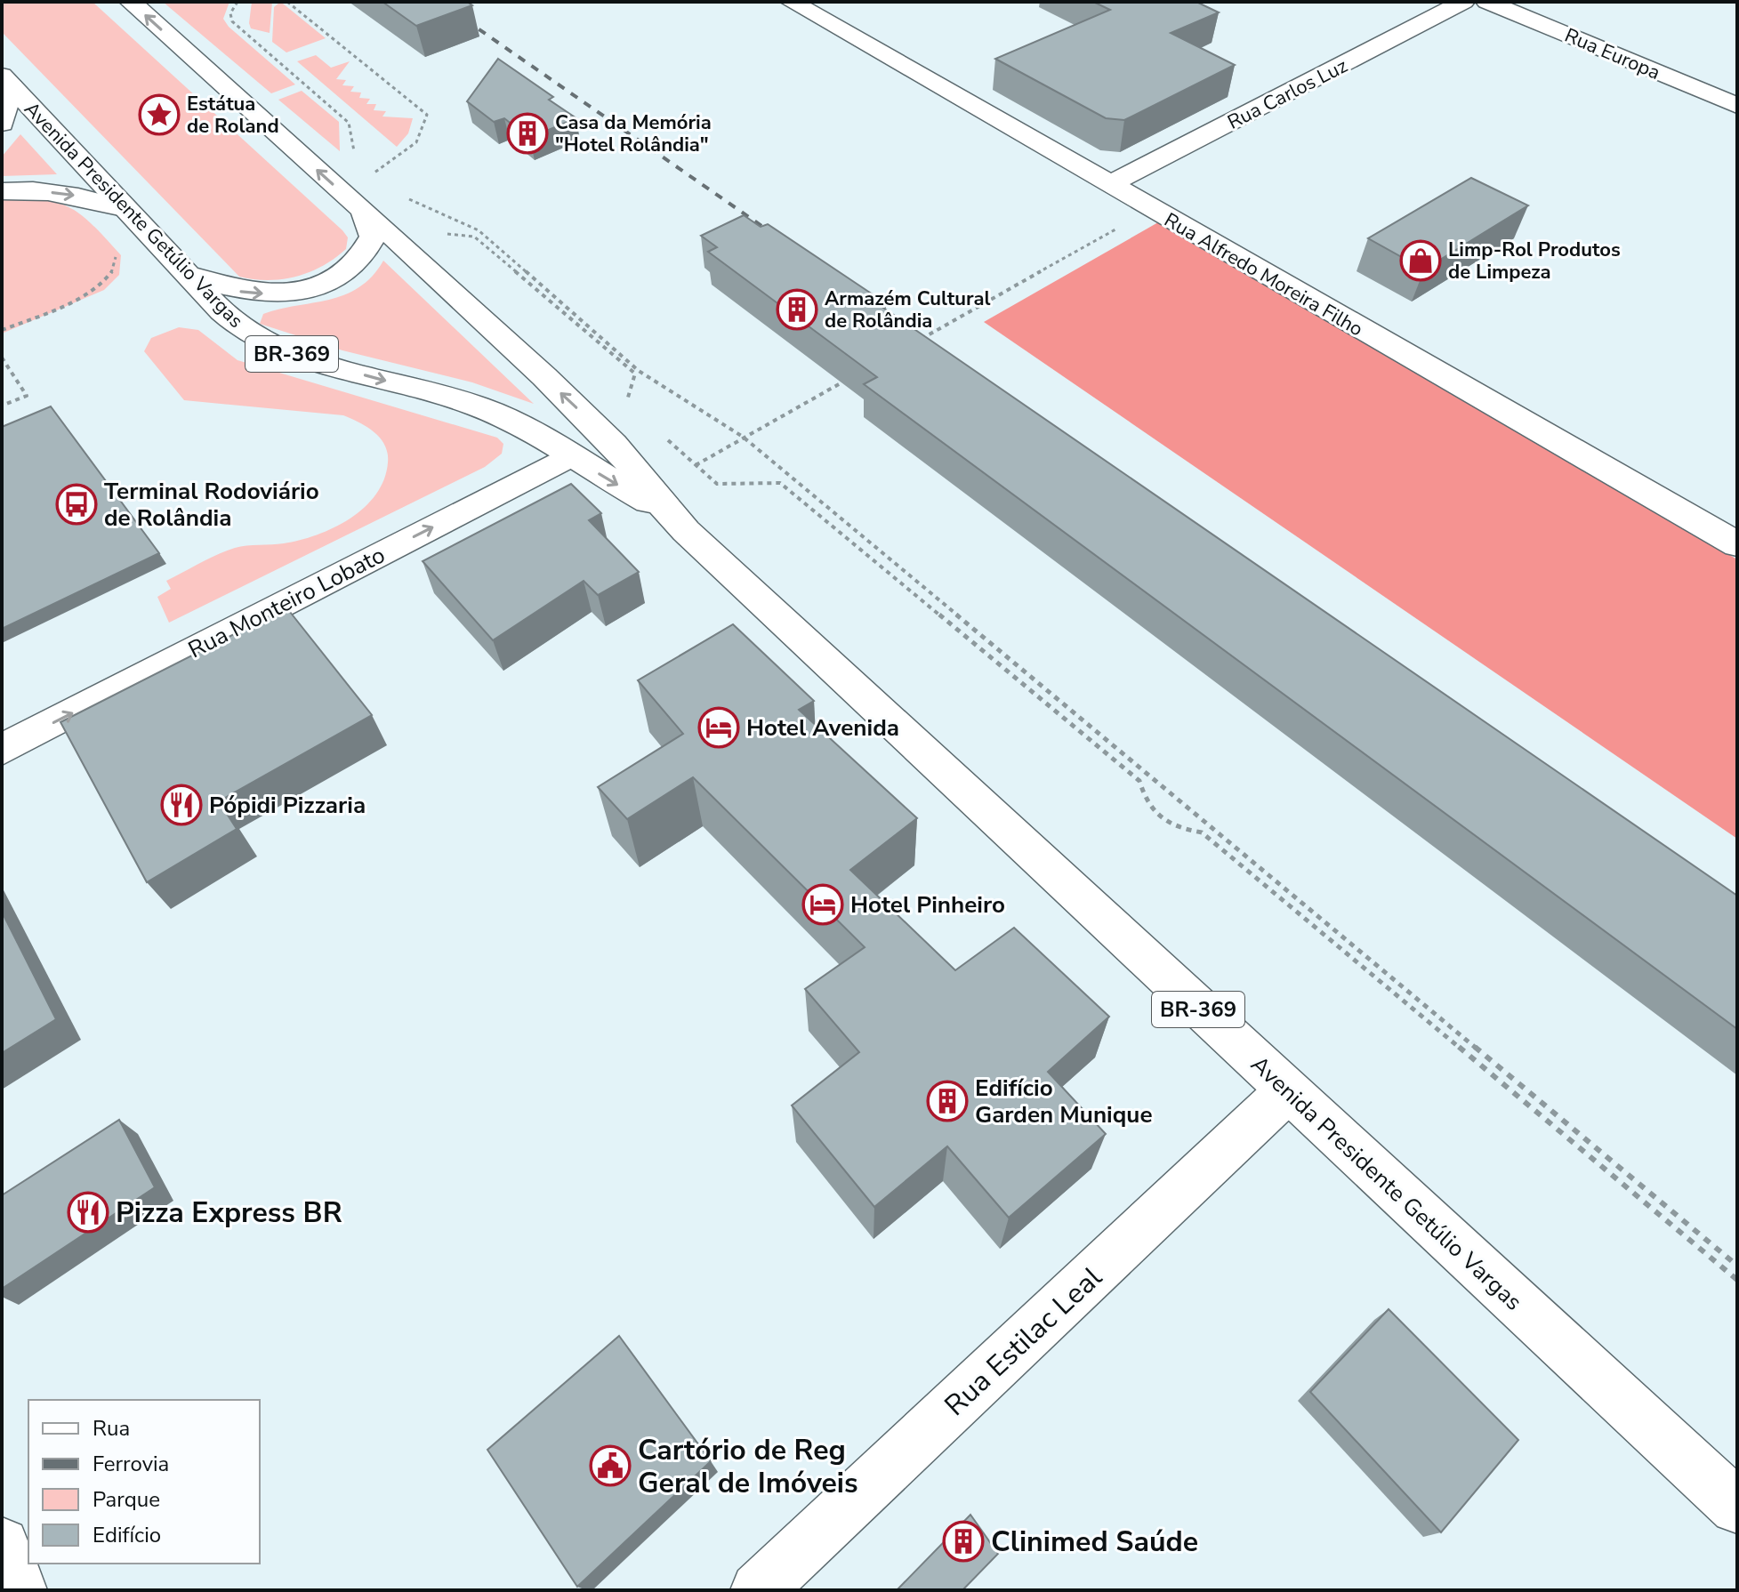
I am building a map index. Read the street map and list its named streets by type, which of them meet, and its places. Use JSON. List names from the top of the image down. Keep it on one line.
{"streets":{"main road":["Rua Europa","Rua Carlos Luz","Avenida Presidente Getúlio Vargas","Rua Alfredo Moreira Filho","BR-369","Rua Monteiro Lobato","Rua Estilac Leal"]},"crossings":[["Rua Carlos Luz","Rua Alfredo Moreira Filho"],["Avenida Presidente Getúlio Vargas","Rua Monteiro Lobato"],["Avenida Presidente Getúlio Vargas","Rua Estilac Leal"]],"one_way":["Rua Monteiro Lobato"],"places":{"place":["Estátua de Roland"],"building":["Casa da Memória \"Hotel Rolândia\"","Armazém Cultural de Rolândia","Edifício Garden Munique","Clinimed Saúde"],"shop":["Limp-Rol Produtos de Limpeza"],"bus stop":["Terminal Rodoviário de Rolândia"],"hotel":["Hotel Avenida","Hotel Pinheiro"],"restaurant":["Pópidi Pizzaria","Pizza Express BR"],"public building":["Cartório de Reg Geral de Imóveis"]},"legend":["Rua","Ferrovia","Parque","Edifício"]}
